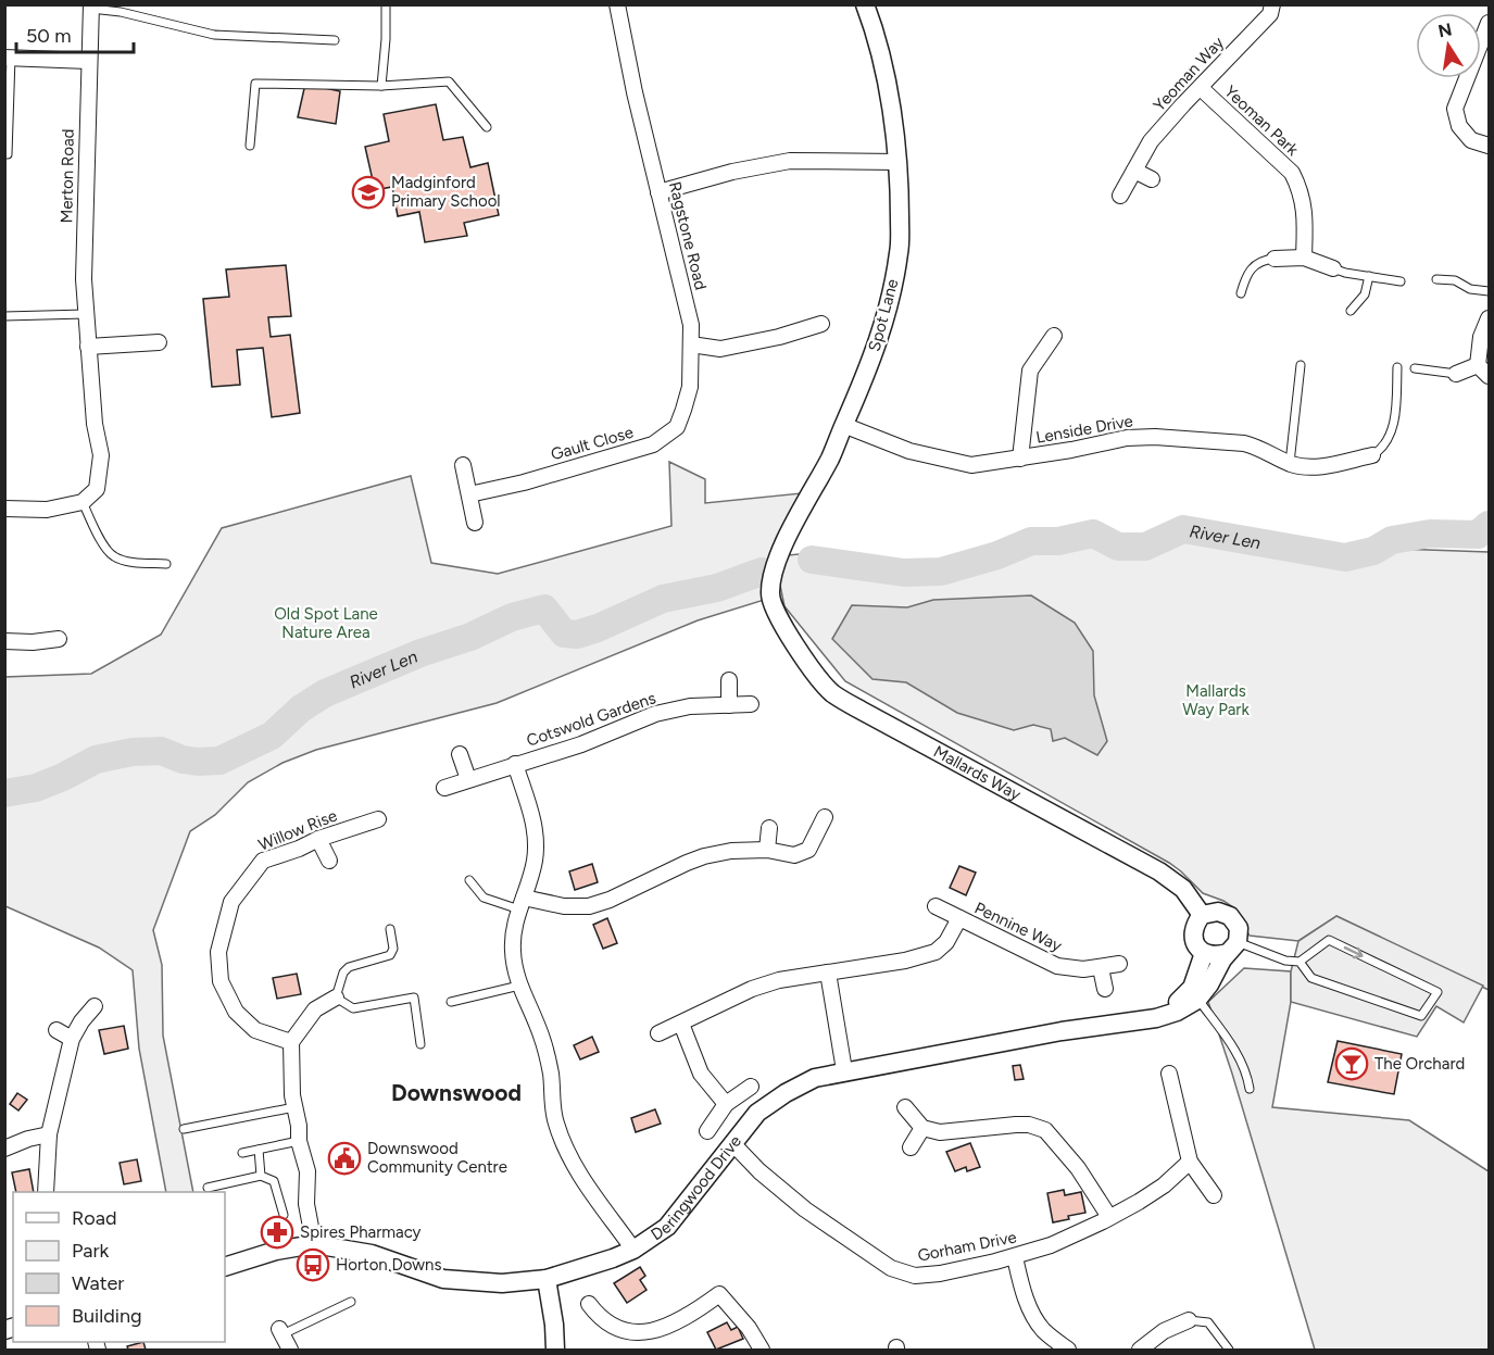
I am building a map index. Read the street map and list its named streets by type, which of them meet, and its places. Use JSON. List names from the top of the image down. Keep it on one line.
{"streets":{"street":["Yeoman Way","Yeoman Park","Merton Road","Ragstone Road","Spot Lane","Lenside Drive","Gault Close","Cotswold Gardens","Mallards Way","Willow Rise","Pennine Way","Deringwood Drive","Gorham Drive"]},"crossings":[["Yeoman Way","Yeoman Park"],["Ragstone Road","Gault Close"],["Spot Lane","Lenside Drive"],["Spot Lane","Mallards Way"],["Mallards Way","Deringwood Drive"],["Deringwood Drive","Gorham Drive"]],"districts":["Downswood"],"water":["River Len"],"parks":["Old Spot Lane Nature Area","Mallards Way Park"],"places":{"school or university":["Madginford Primary School"],"bar":["The Orchard"],"public building":["Downswood Community Centre"],"pharmacy":["Spires Pharmacy"],"bus stop":["Horton Downs"]},"legend":["Road","Park","Water","Building"],"scale_bar":"50 m","north":"top"}
